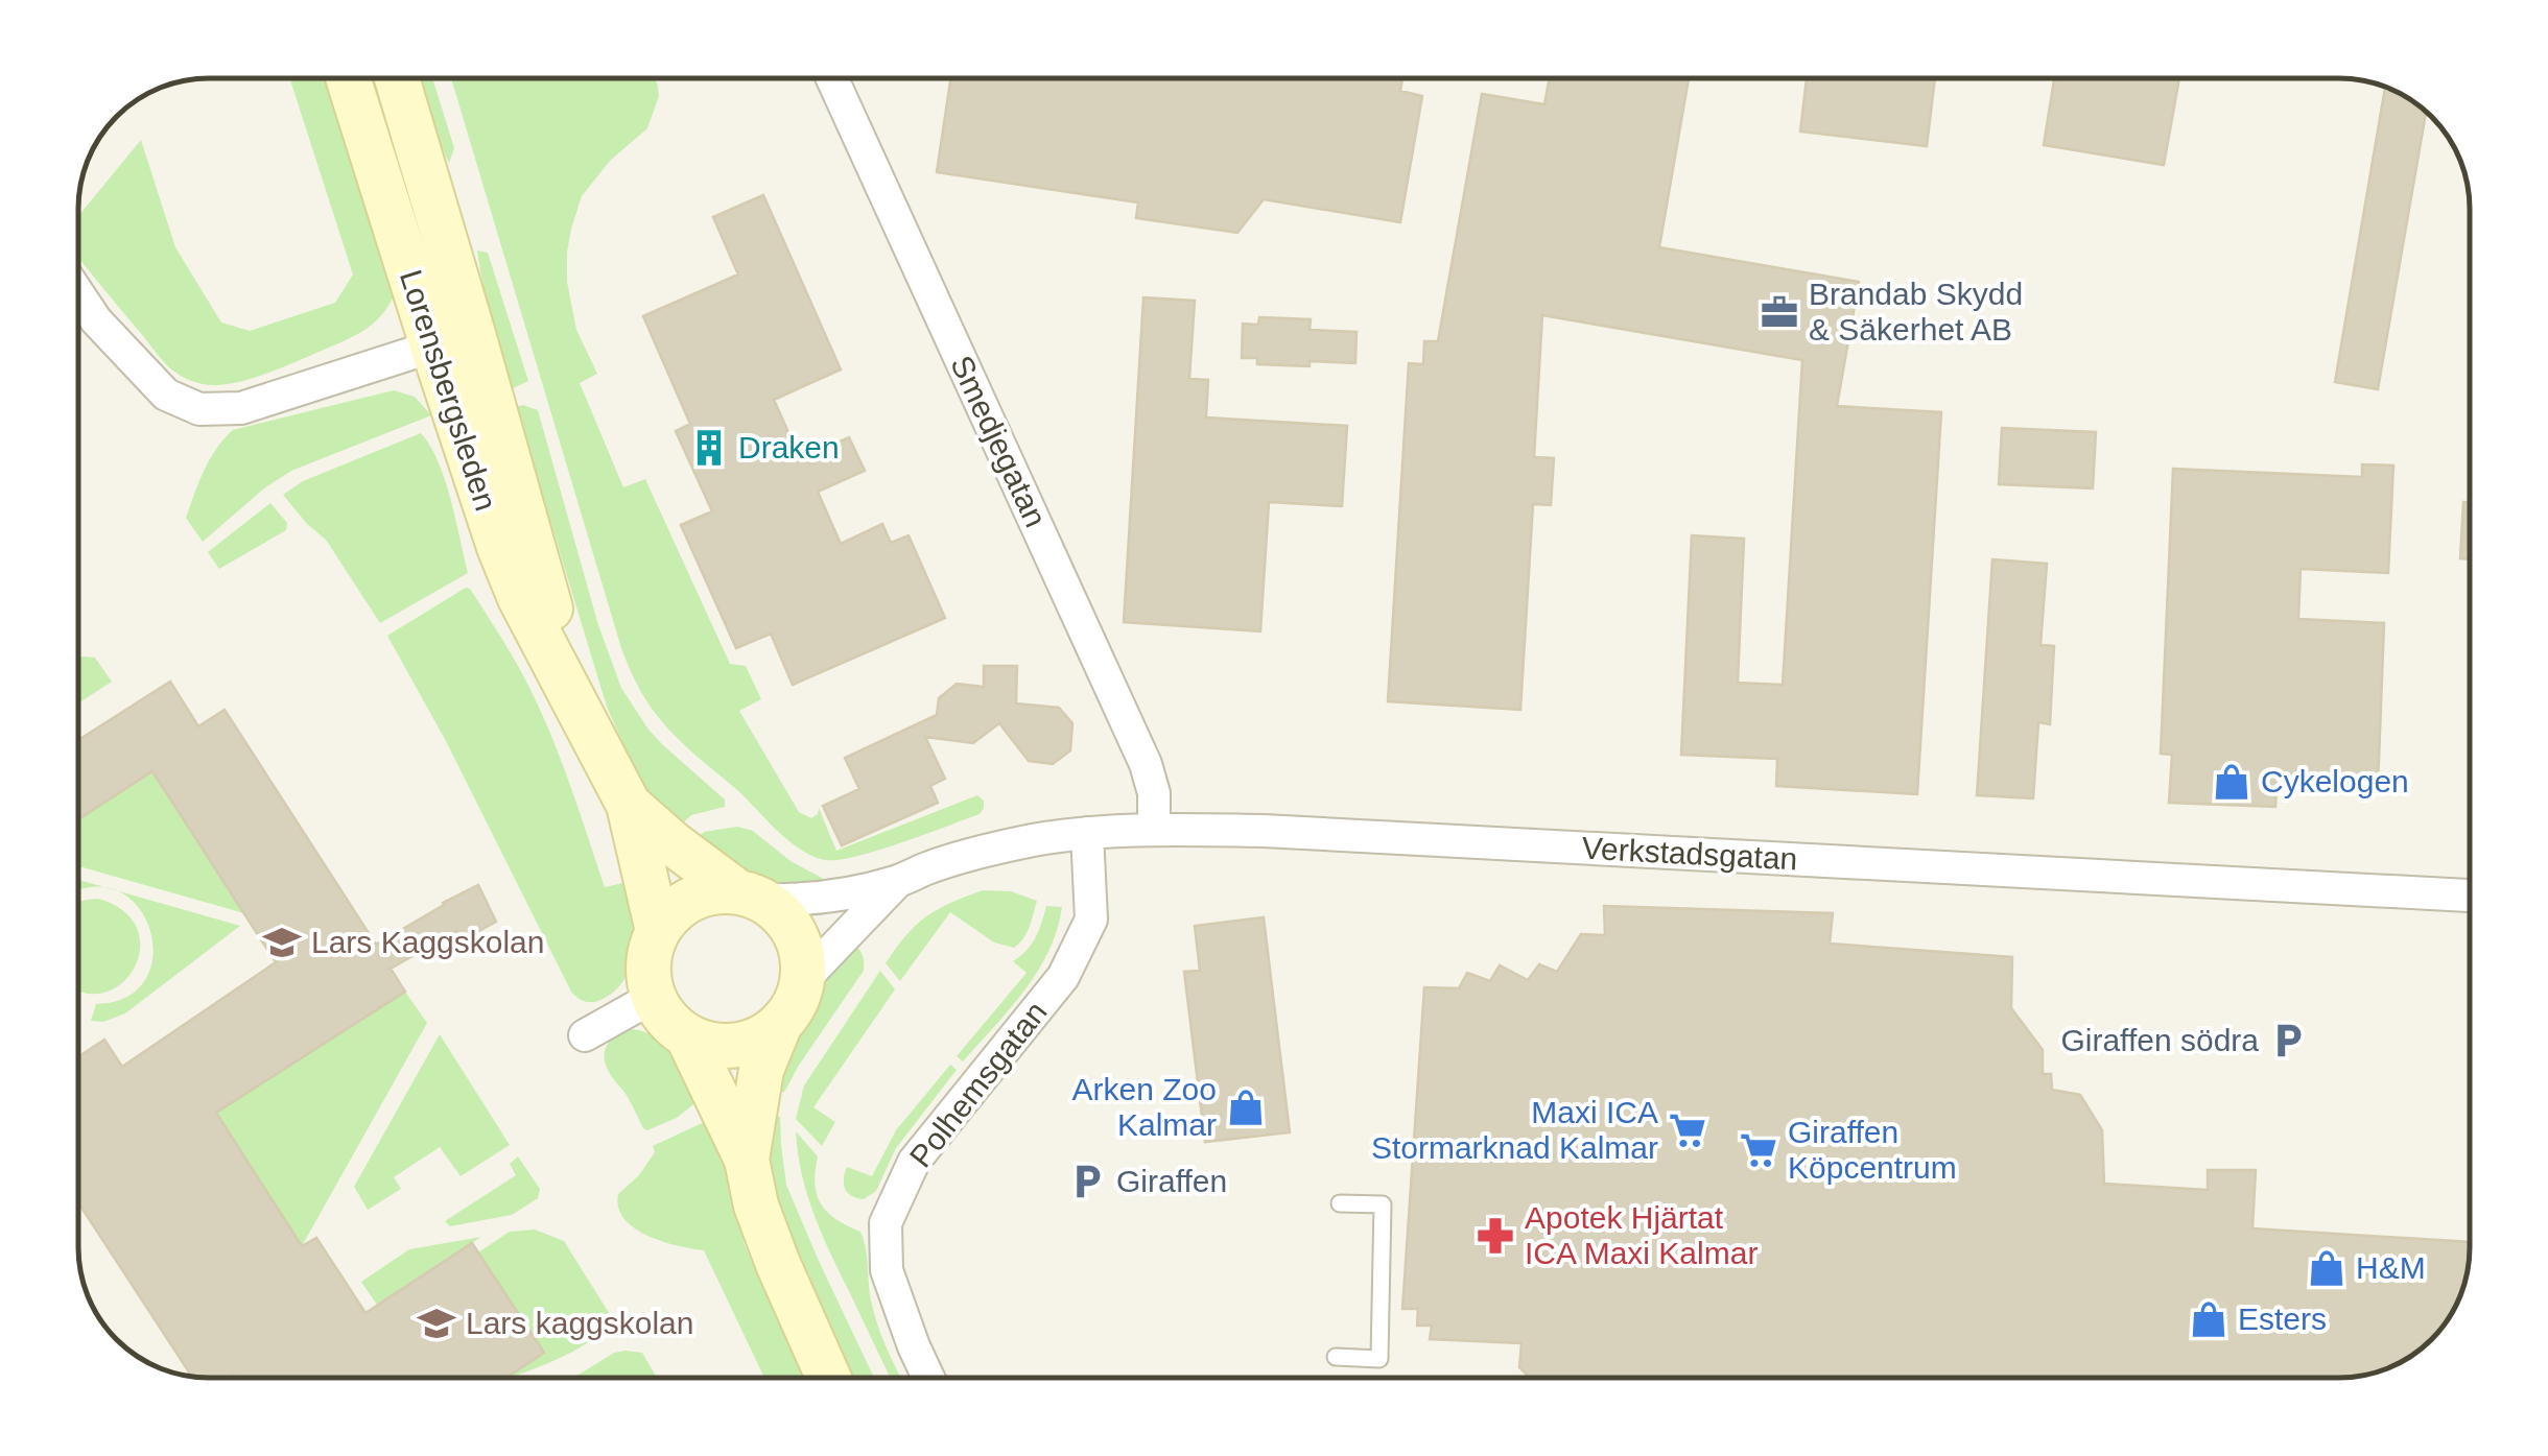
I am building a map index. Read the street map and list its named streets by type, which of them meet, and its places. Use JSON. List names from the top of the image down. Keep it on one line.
{"streets":{"street":["Lorensbergsleden","Smedjegatan","Verkstadsgatan","Polhemsgatan"]},"crossings":[["Lorensbergsleden","Verkstadsgatan"],["Smedjegatan","Verkstadsgatan"],["Verkstadsgatan","Polhemsgatan"]],"places":{"office":["Brandab Skydd & Säkerhet AB"],"building":["Draken"],"shop":["Cykelogen","Arken Zoo Kalmar","H&M","Esters"],"school or university":["Lars Kaggskolan","Lars kaggskolan"],"parking":["Giraffen södra","Giraffen"],"supermarket":["Maxi ICA Stormarknad Kalmar","Giraffen Köpcentrum"],"pharmacy":["Apotek Hjärtat ICA Maxi Kalmar"]}}
